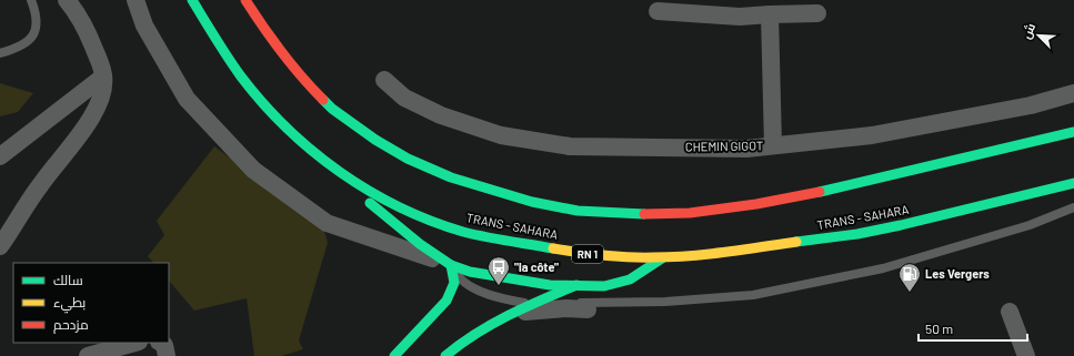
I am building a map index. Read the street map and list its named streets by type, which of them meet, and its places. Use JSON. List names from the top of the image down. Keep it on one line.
{"streets":{"main road":["TRANS - SAHARA","RN 1"],"street":["CHEMIN GIGOT"]},"places":{"bus stop":["\"la côte\""],"fuel station":["Les Vergers"]},"legend":["سالك","بطيء","مزدحم"],"scale_bar":"50 m","north":"top left"}
